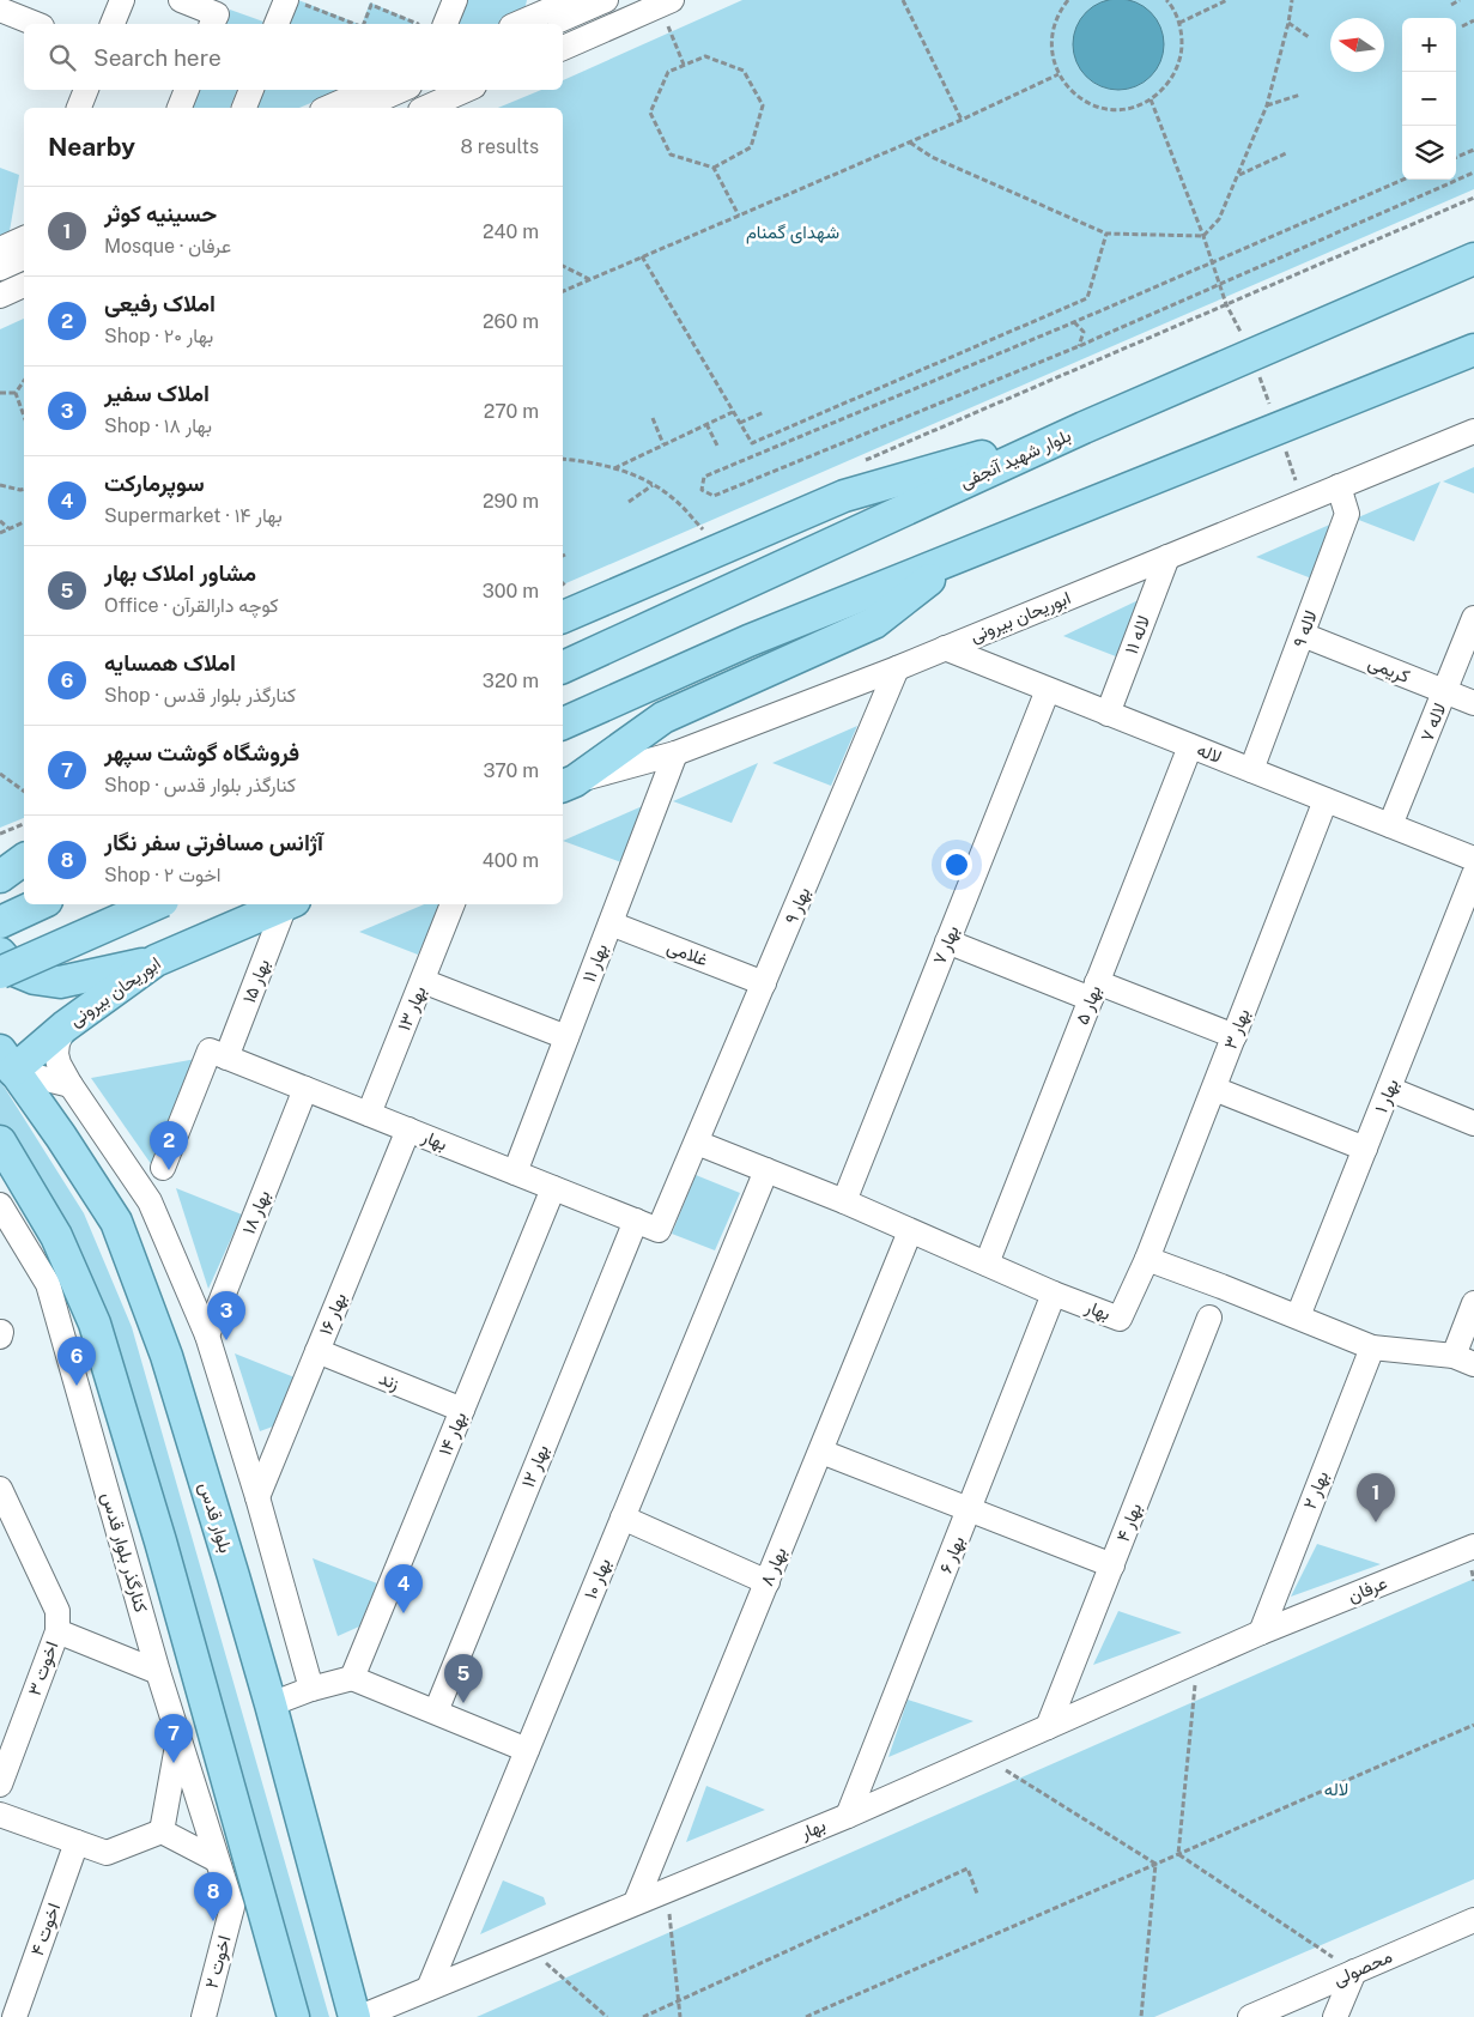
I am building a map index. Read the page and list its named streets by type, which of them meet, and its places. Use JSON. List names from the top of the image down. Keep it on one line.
{"streets":{"main road":["بلوار شهید آنجفی","ابوریحان بیرونی","بلوار قدس"],"street":["لاله ۹","لاله ۱۱","کریمی","لاله ۷","لاله","بهار ۹","بهار ۷","غلامی","بهار ۱۱","بهار ۱۵","بهار ۵","بهار ۱۳","بهار ۳","بهار ۱","بهار","بهار ۱۸","بهار ۱۶","زند","بهار ۱۴","بهار ۱۲","بهار ۲","بهار ۴","کنارگذر بلوار قدس","بهار ۶","بهار ۸","بهار ۱۰","عرفان","اخوت ۳","اخوت ۴","اخوت ۲","محصولی"]},"crossings":[["ابوریحان بیرونی","لاله ۹"],["ابوریحان بیرونی","لاله ۱۱"],["ابوریحان بیرونی","لاله"],["ابوریحان بیرونی","بهار ۹"],["ابوریحان بیرونی","بهار ۱۱"],["ابوریحان بیرونی","بلوار قدس"],["لاله ۹","کریمی"],["لاله ۹","لاله"],["لاله ۱۱","لاله"],["کریمی","لاله ۷"],["لاله ۷","لاله"],["لاله","بهار ۷"],["لاله","بهار ۵"],["لاله","بهار ۳"],["بهار ۹","غلامی"],["بهار ۹","بهار"],["بهار ۷","بهار"],["غلامی","بهار ۱۱"],["بهار ۱۱","بهار"],["بهار ۱۵","بهار"],["بهار ۵","بهار"],["بهار ۱۳","بهار"],["بهار ۳","بهار"],["بهار","بهار ۱۸"],["بهار","بهار ۱۶"],["بهار","بهار ۱۴"],["بهار","بهار ۱۲"],["بهار","بهار ۲"],["بهار","بهار ۴"],["بهار","بهار ۶"],["بهار","بهار ۸"],["بهار","بهار ۱۰"],["بهار","عرفان"],["بهار ۱۶","زند"],["زند","بهار ۱۴"],["بهار ۲","عرفان"],["کنارگذر بلوار قدس","اخوت ۲"]],"parks":["شهدای گمنام","لاله"],"north":"left","page":{"map_buttons":["+","−"],"search":"Search here","heading":["Nearby","8 results"],"list":[{"mark":"1","name":"حسینیه کوثر","note":"Mosque · عرفان","value":"240 m"},{"mark":"2","name":"املاک رفیعی","note":"Shop · بهار ۲۰","value":"260 m"},{"mark":"3","name":"املاک سفیر","note":"Shop · بهار ۱۸","value":"270 m"},{"mark":"4","name":"سوپرمارکت","note":"Supermarket · بهار ۱۴","value":"290 m"},{"mark":"5","name":"مشاور املاک بهار","note":"Office · کوچه دارالقرآن","value":"300 m"},{"mark":"6","name":"املاک همسایه","note":"Shop · کنارگذر بلوار قدس","value":"320 m"},{"mark":"7","name":"فروشگاه گوشت سپهر","note":"Shop · کنارگذر بلوار قدس","value":"370 m"},{"mark":"8","name":"آژانس مسافرتی سفر نگار","note":"Shop · اخوت ۲","value":"400 m"}],"pins":["2","3","6","1","4","5","7","8"]}}
